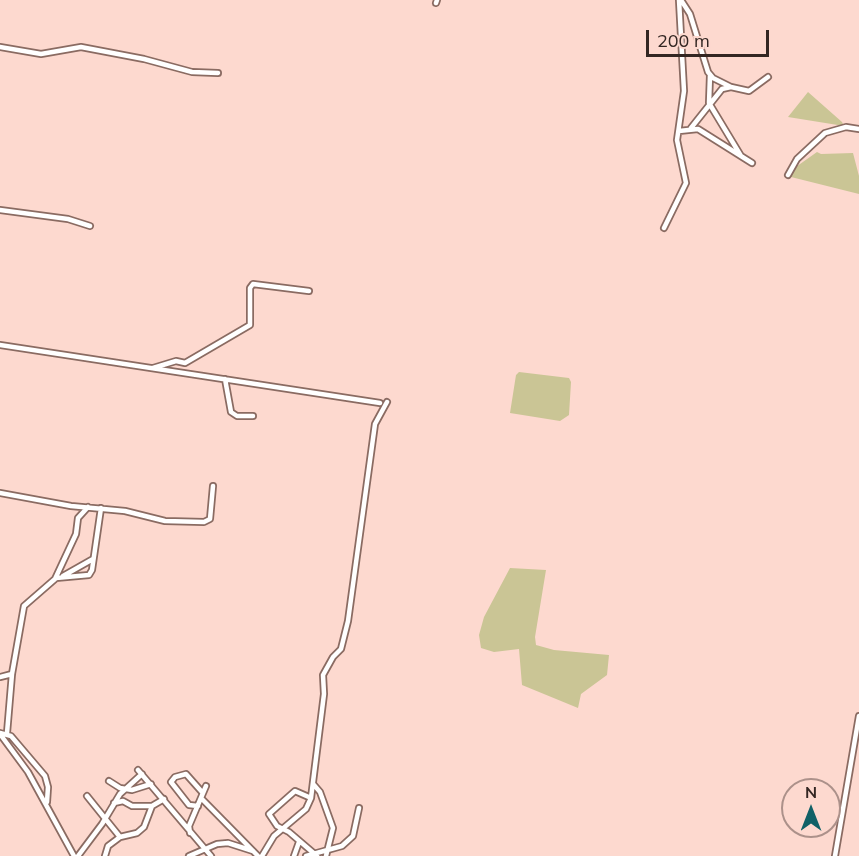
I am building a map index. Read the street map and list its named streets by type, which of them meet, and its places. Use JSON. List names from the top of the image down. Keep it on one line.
{"scale_bar":"200 m","north":"top"}
